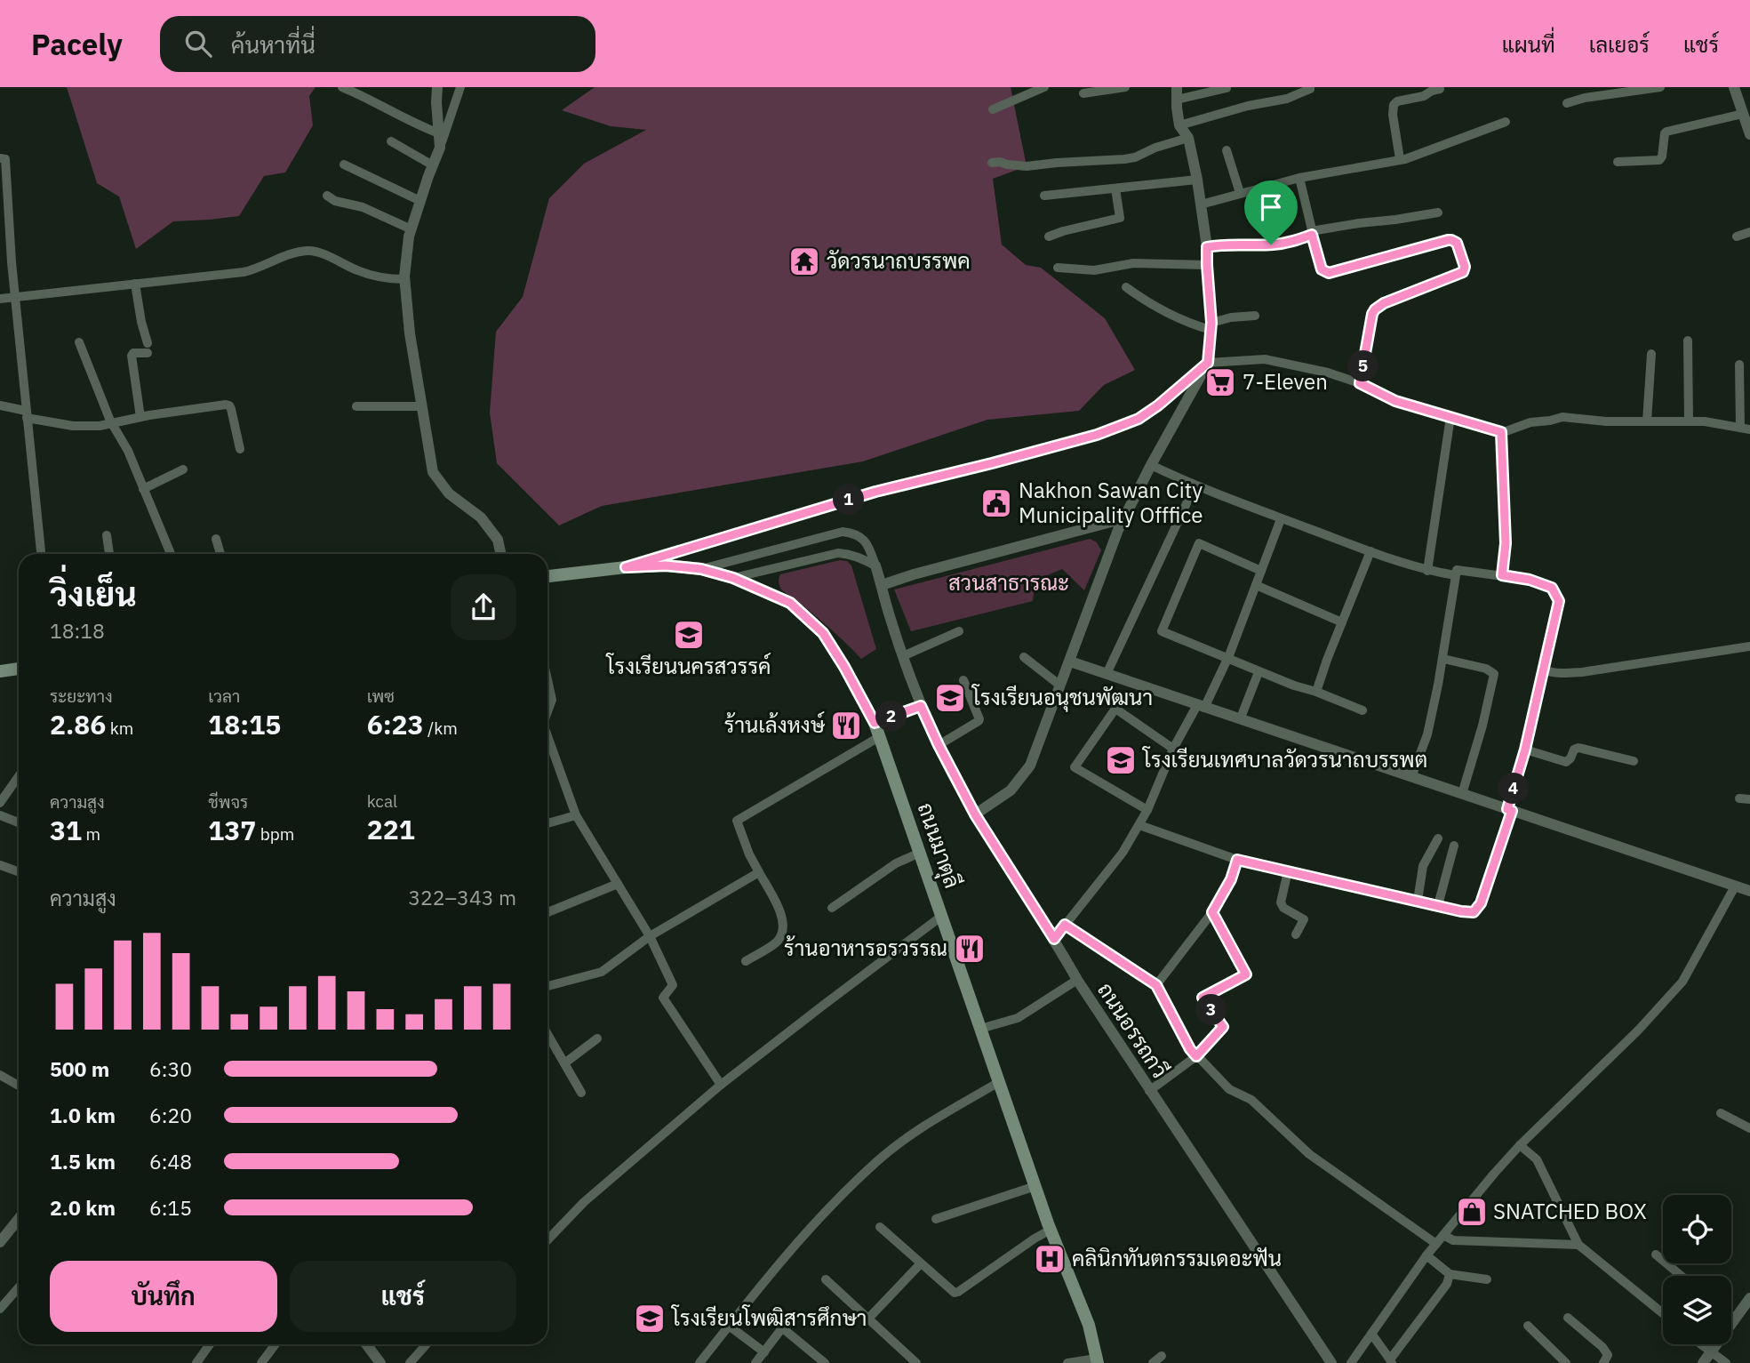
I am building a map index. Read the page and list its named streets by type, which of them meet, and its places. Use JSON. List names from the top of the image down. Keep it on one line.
{"streets":{"main road":["ถนนมาตุลี"],"street":["ถนนอรรถกวี"]},"parks":["สวนสาธารณะ"],"places":{"temple":["วัดวรนาถบรรพค"],"supermarket":["7-Eleven"],"public building":["Nakhon Sawan City Municipality Offfice"],"school or university":["โรงเรียนนครสวรรค์","โรงเรียนอนุชนพัฒนา","โรงเรียนเทศบาลวัดวรนาถบรรพต","โรงเรียนโพฒิสารศึกษา"],"restaurant":["ร้านเล้งหงษ์","ร้านอาหารอรวรรณ"],"shop":["SNATCHED BOX"],"hospital":["คลินิกทันตกรรมเดอะฟัน"]},"page":{"header":"Pacely","search":"ค้นหาที่นี่","nav":["แผนที่","เลเยอร์","แชร์"],"pins":["5","1","2","4","3"],"heading":["วิ่งเย็น","18:18"],"stats":[["ระยะทาง","2.86 km"],["เวลา","18:15"],["เพซ","6:23 /km"],["ความสูง","31 m"],["ชีพจร","137 bpm"],["kcal","221"]],"chart":["ความสูง","322–343 m"],"list":[{"name":"500 m","note":"6:30"},{"name":"1.0 km","note":"6:20"},{"name":"1.5 km","note":"6:48"},{"name":"2.0 km","note":"6:15"}],"buttons":["บันทึก","แชร์"]}}
